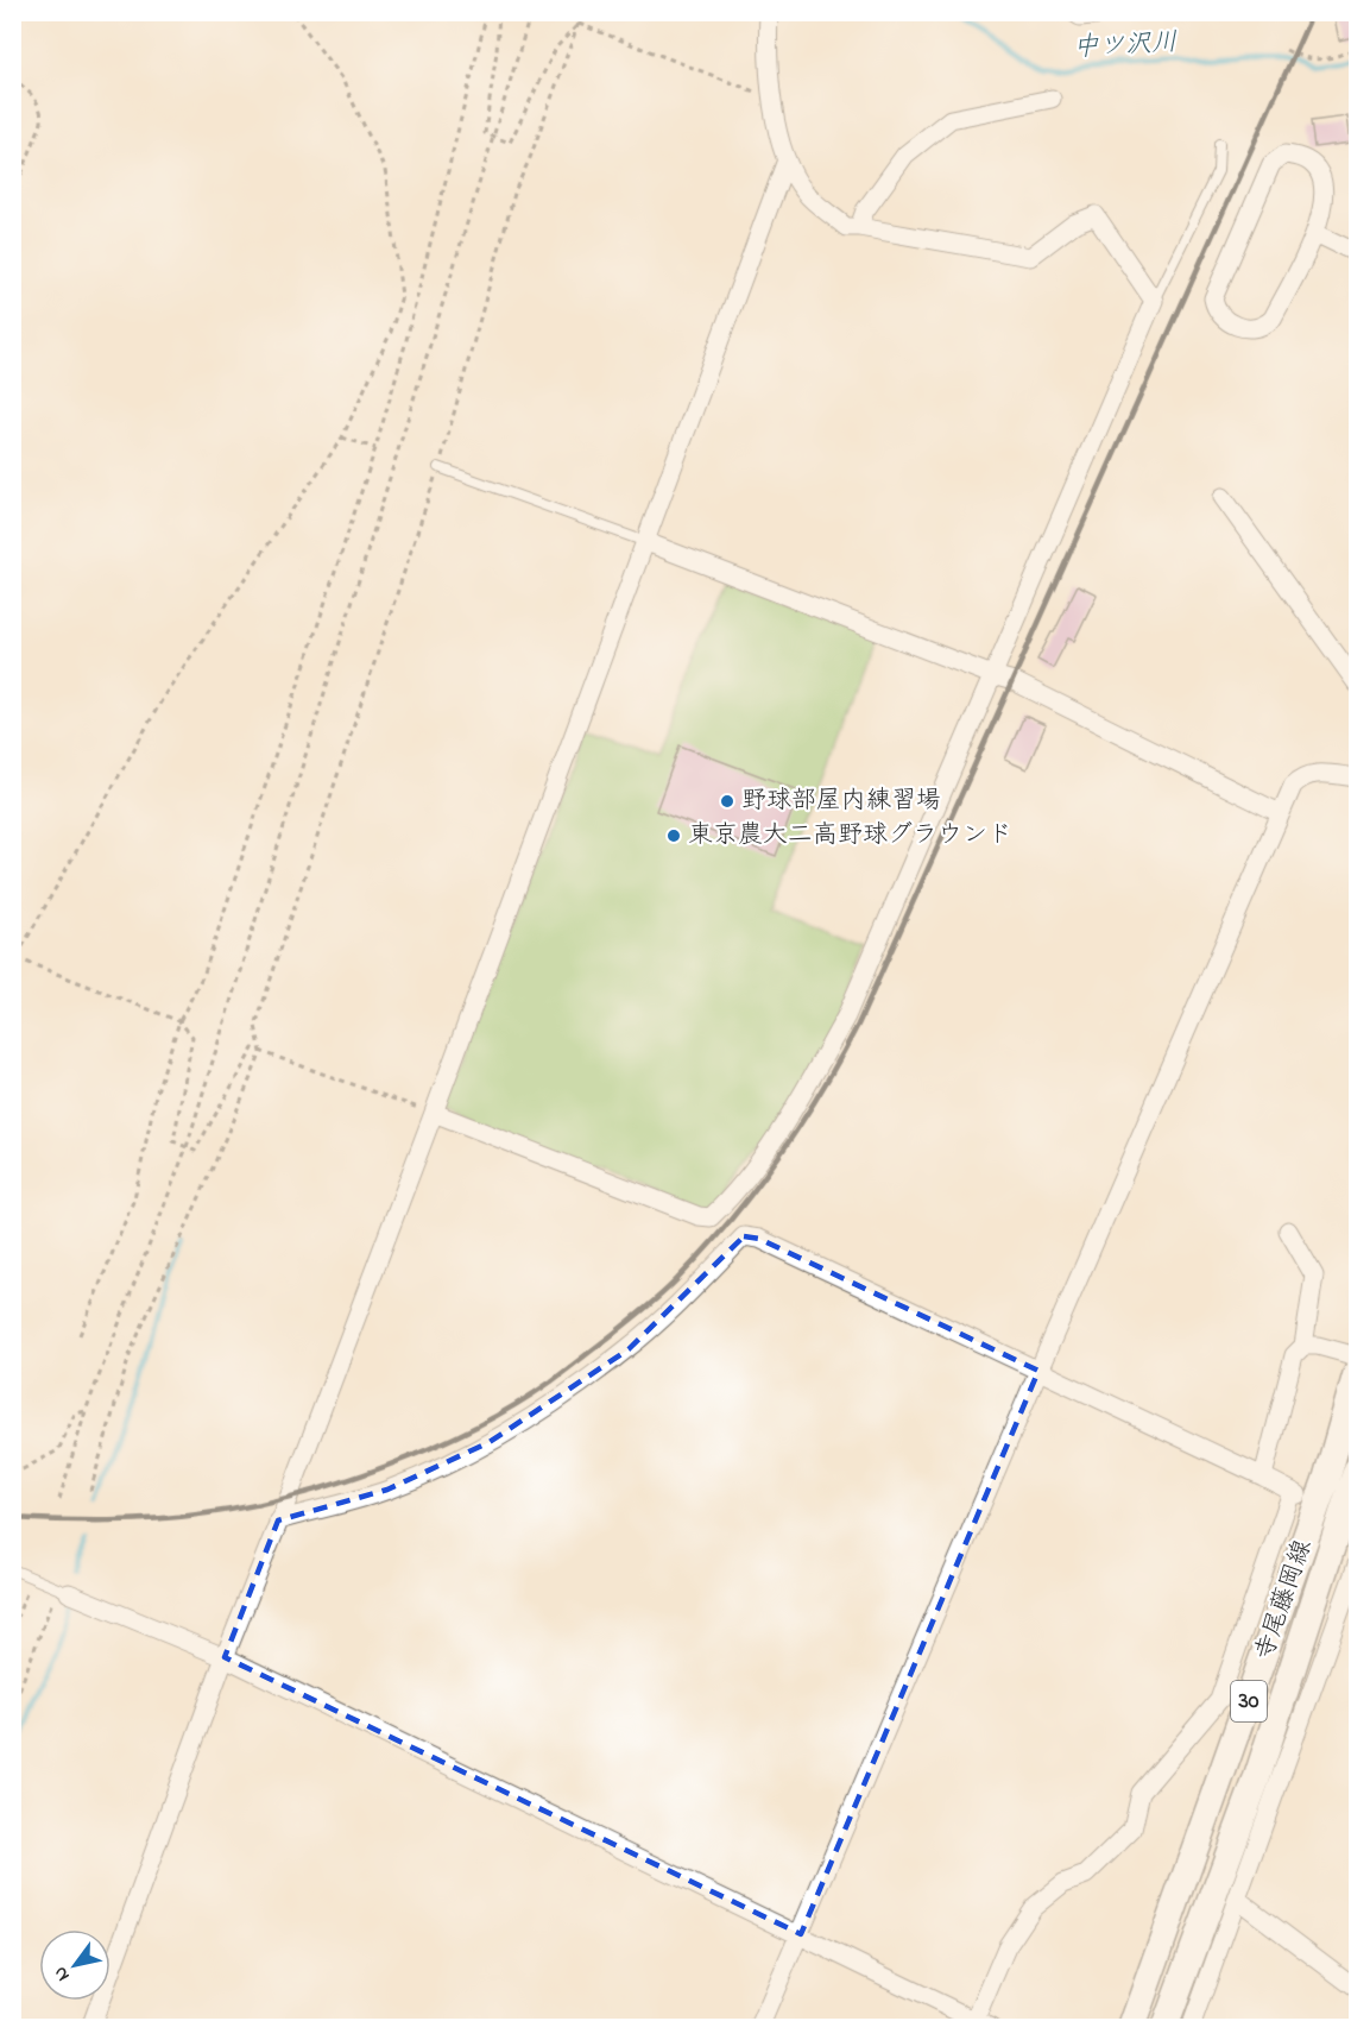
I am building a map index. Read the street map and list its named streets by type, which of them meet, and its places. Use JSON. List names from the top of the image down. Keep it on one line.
{"streets":{"main road":["寺尾藤岡線","30"]},"water":["中ツ沢川"],"places":["野球部屋内練習場","東京農大二高野球グラウンド"],"north":"bottom left"}
